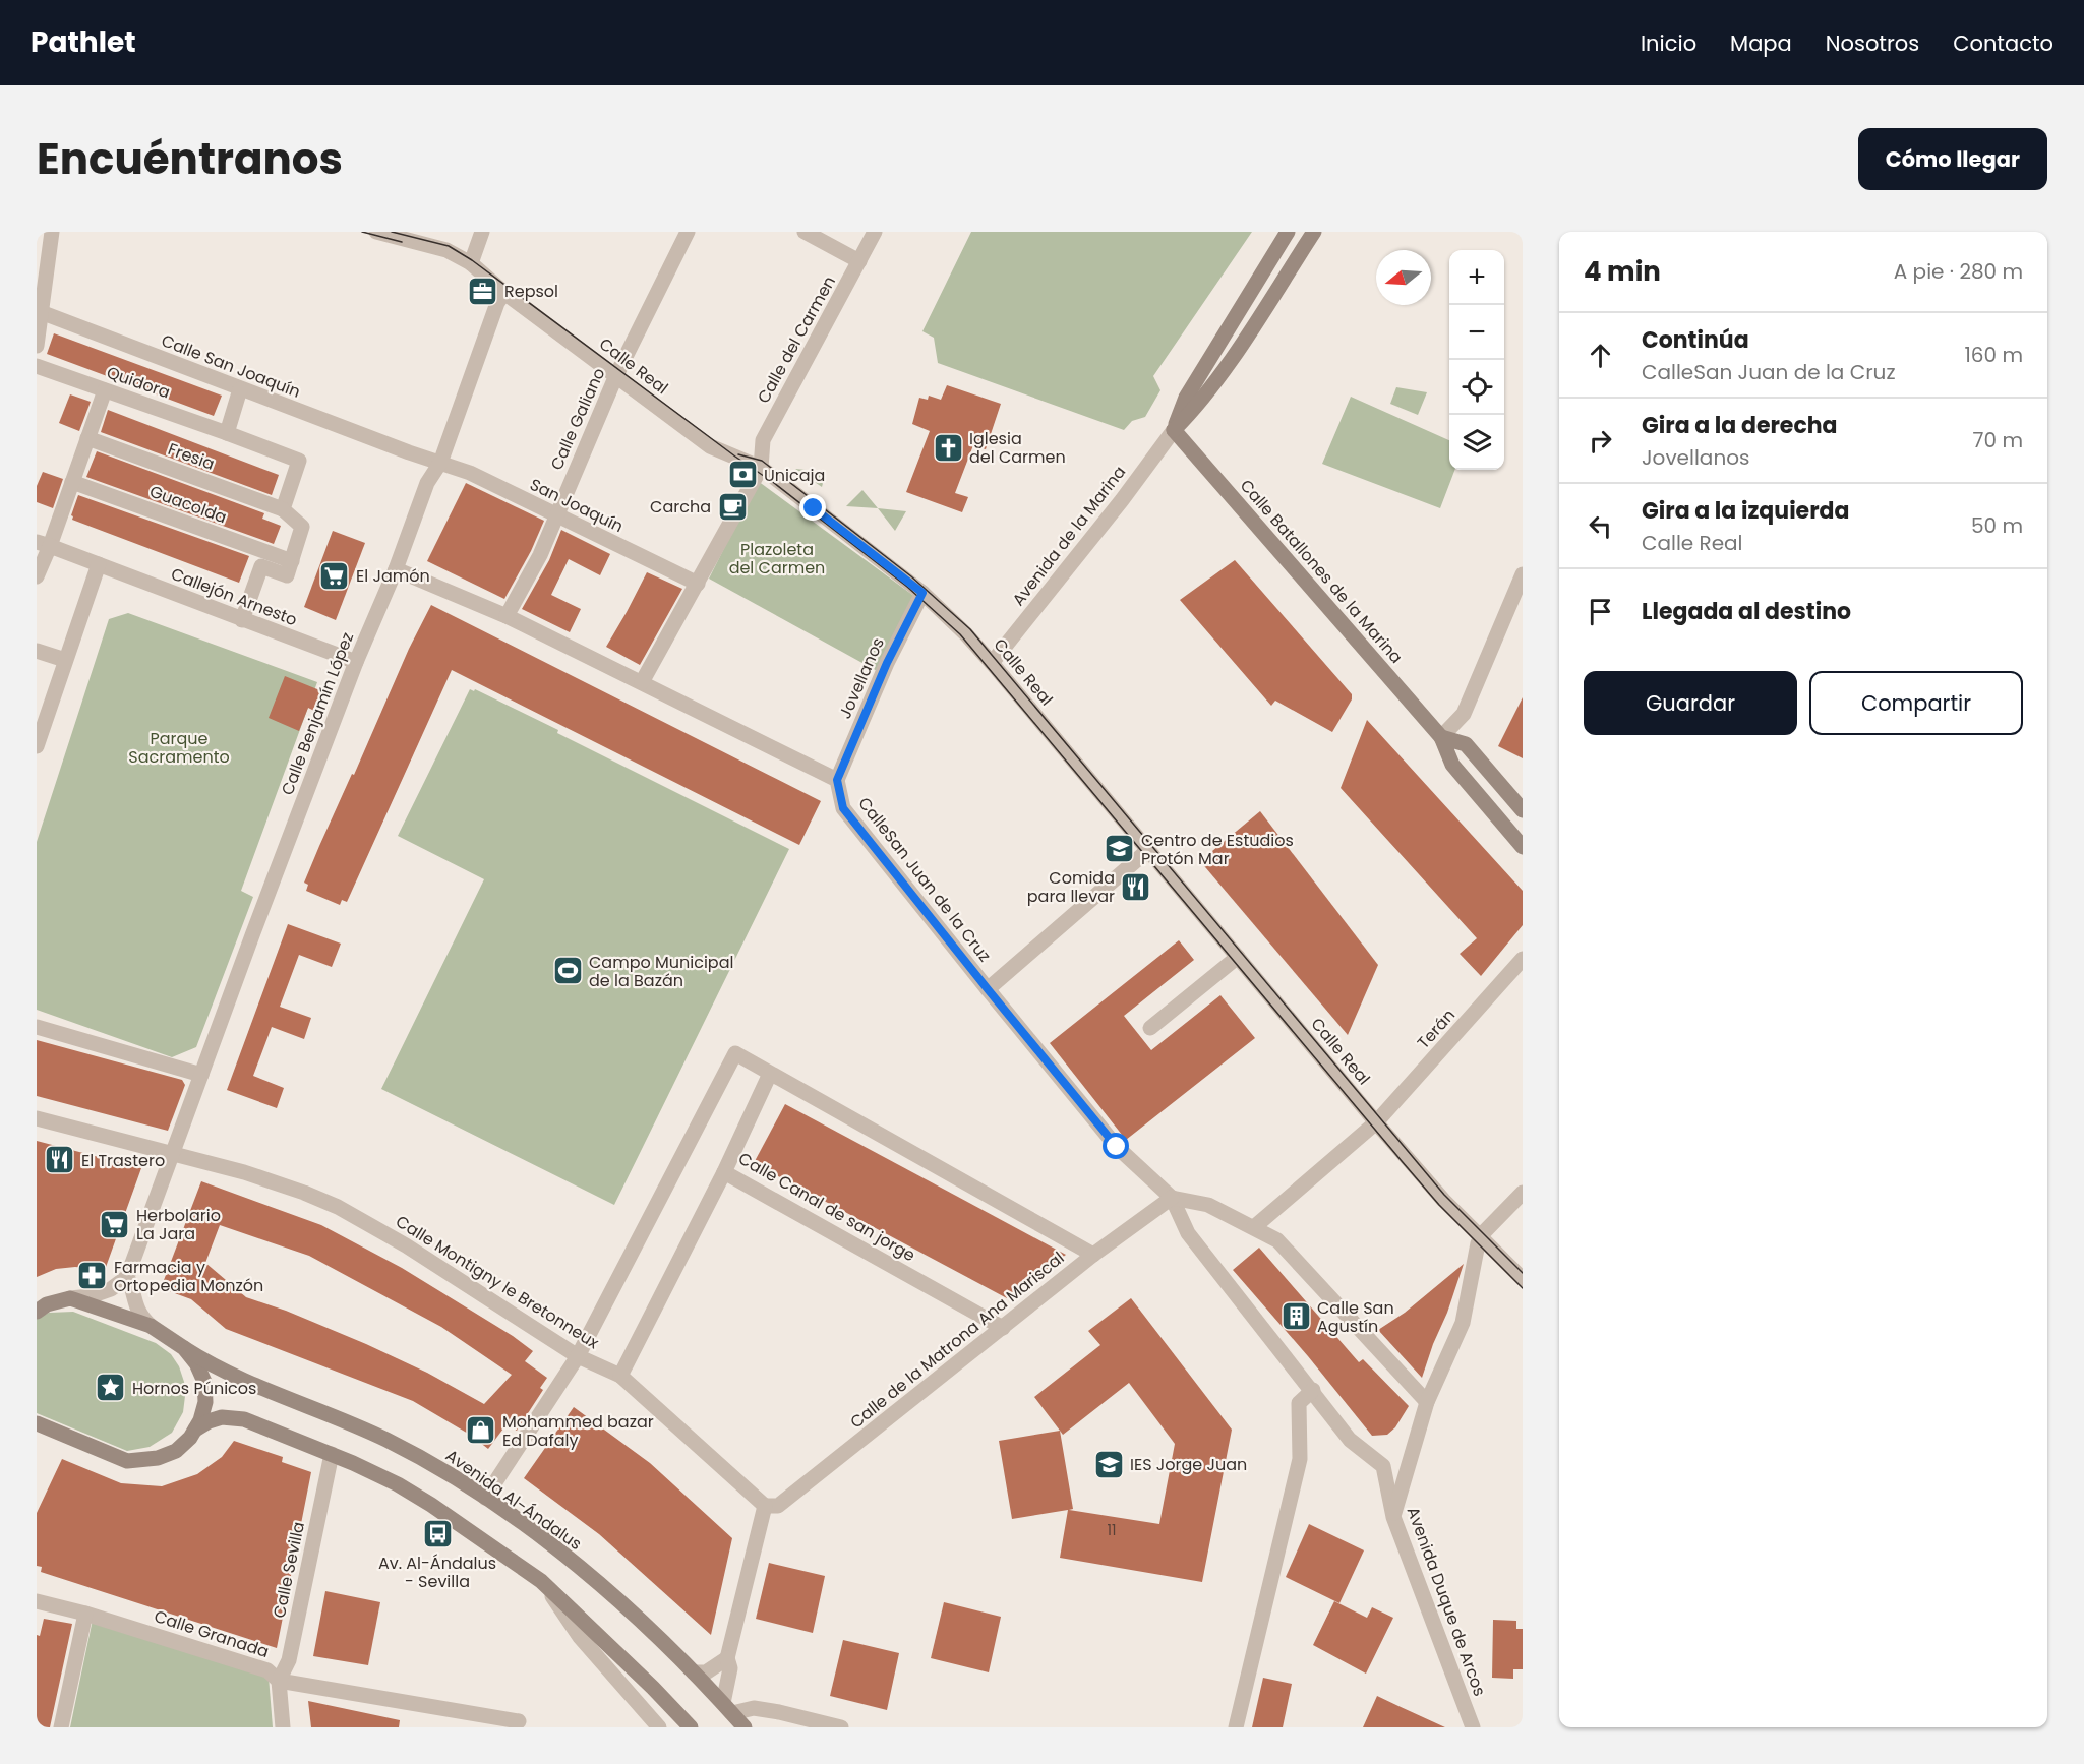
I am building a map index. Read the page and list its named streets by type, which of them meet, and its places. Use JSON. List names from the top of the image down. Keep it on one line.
{"streets":{"street":["Calle del Carmen","Calle San Joaquín","Calle Real","Quidora","Calle Galiano","Fresia","Guacolda","San Joaquín","Avenida de la Marina","Calle Batallones de la Marina","Callejón Arnesto","Jovellanos","Calle Benjamín López","CalleSan Juan de la Cruz","Terán","Calle Canal de san jorge","Calle Montigny le Bretonneux","Calle de la Matrona Ana Mariscal","Avenida Al-Ándalus","Calle Sevilla","Avenida Duque de Arcos","Calle Granada"]},"crossings":[["Calle del Carmen","Calle Real"],["Calle San Joaquín","San Joaquín"],["Calle San Joaquín","Calle Benjamín López"],["Calle Real","Calle Galiano"],["Calle Real","Avenida de la Marina"],["Calle Real","Jovellanos"],["Calle Real","Calle Benjamín López"],["Calle Real","Terán"],["Quidora","Fresia"],["Calle Galiano","San Joaquín"],["San Joaquín","Calle Benjamín López"],["Avenida de la Marina","Calle Batallones de la Marina"],["Callejón Arnesto","Calle Benjamín López"],["Jovellanos","CalleSan Juan de la Cruz"],["Calle Benjamín López","Calle Montigny le Bretonneux"],["CalleSan Juan de la Cruz","Calle de la Matrona Ana Mariscal"],["CalleSan Juan de la Cruz","Avenida Duque de Arcos"],["Calle Canal de san jorge","Calle de la Matrona Ana Mariscal"],["Calle Montigny le Bretonneux","Calle de la Matrona Ana Mariscal"],["Calle de la Matrona Ana Mariscal","Avenida Duque de Arcos"],["Calle Sevilla","Calle Granada"]],"parks":["Plazoleta del Carmen","Parque Sacramento"],"places":{"office":["Repsol"],"church":["Iglesia del Carmen"],"bank":["Unicaja"],"cafe":["Carcha"],"supermarket":["El Jamón","Herbolario La Jara"],"school or university":["Centro de Estudios Protón Mar","IES Jorge Juan"],"restaurant":["Comida para llevar","El Trastero"],"sports":["Campo Municipal de la Bazán"],"pharmacy":["Farmacia y Ortopedia Monzón"],"building":["Calle San Agustín"],"place":["Hornos Púnicos"],"shop":["Mohammed bazar Ed Dafaly"],"bus stop":["Av. Al-Ándalus - Sevilla"]},"house_numbers":["11"],"north":"left","page":{"header":"Pathlet","nav":["Inicio","Mapa","Nosotros","Contacto"],"title":"Encuéntranos","buttons":["Cómo llegar",["Guardar","Compartir"]],"heading":["4 min","A pie · 280 m"],"map_buttons":["+","−"],"list":[["Continúa","CalleSan Juan de la Cruz","160 m"],["Gira a la derecha","Jovellanos","70 m"],["Gira a la izquierda","Calle Real","50 m"],"Llegada al destino"]}}
